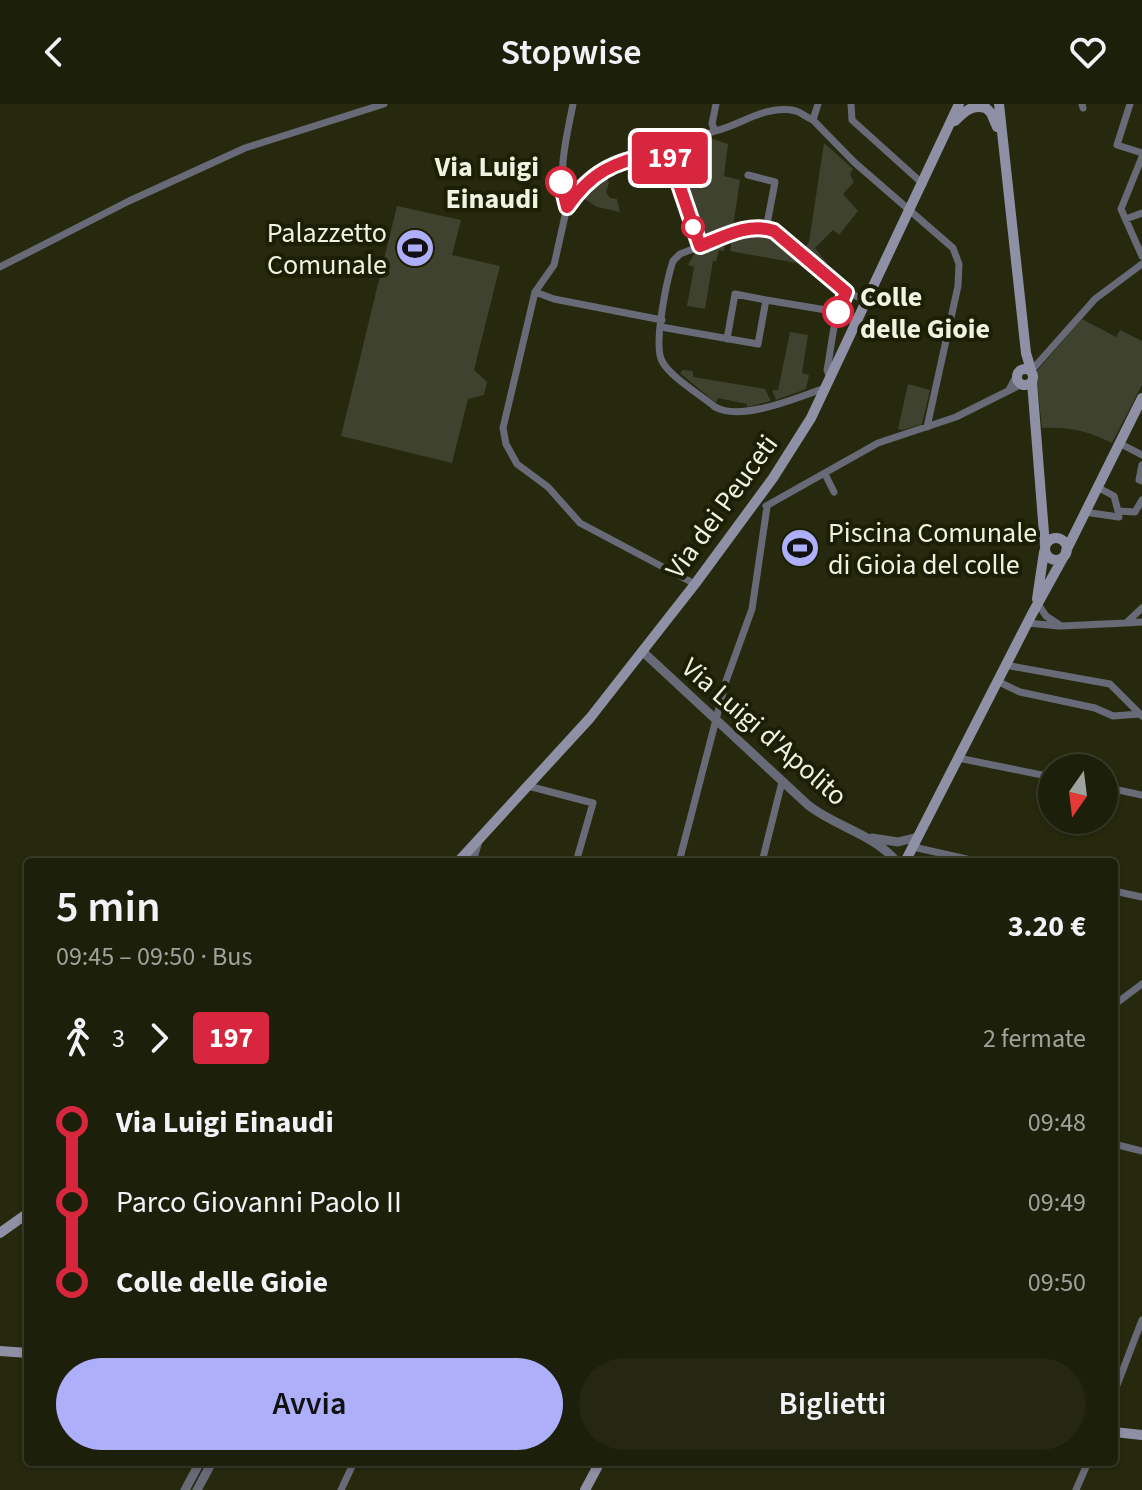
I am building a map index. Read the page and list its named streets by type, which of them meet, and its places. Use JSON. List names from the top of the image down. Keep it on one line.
{"streets":{"main road":["Via dei Peuceti"],"street":["Via Luigi d'Apolito"]},"crossings":[["Via dei Peuceti","Via Luigi d'Apolito"]],"places":{"other":["Via Luigi Einaudi","Colle delle Gioie"],"sports":["Palazzetto Comunale","Piscina Comunale di Gioia del colle"]},"lines":["bus line 197"],"north":"bottom","page":{"header":"Stopwise","on_map":"197","heading":["5 min","09:45 – 09:50 · Bus","3.20 €"],"legs":["3","197","2 fermate"],"list":[{"name":"Via Luigi Einaudi","value":"09:48"},{"name":"Parco Giovanni Paolo II","value":"09:49"},{"name":"Colle delle Gioie","value":"09:50"}],"buttons":["Avvia","Biglietti"]}}
